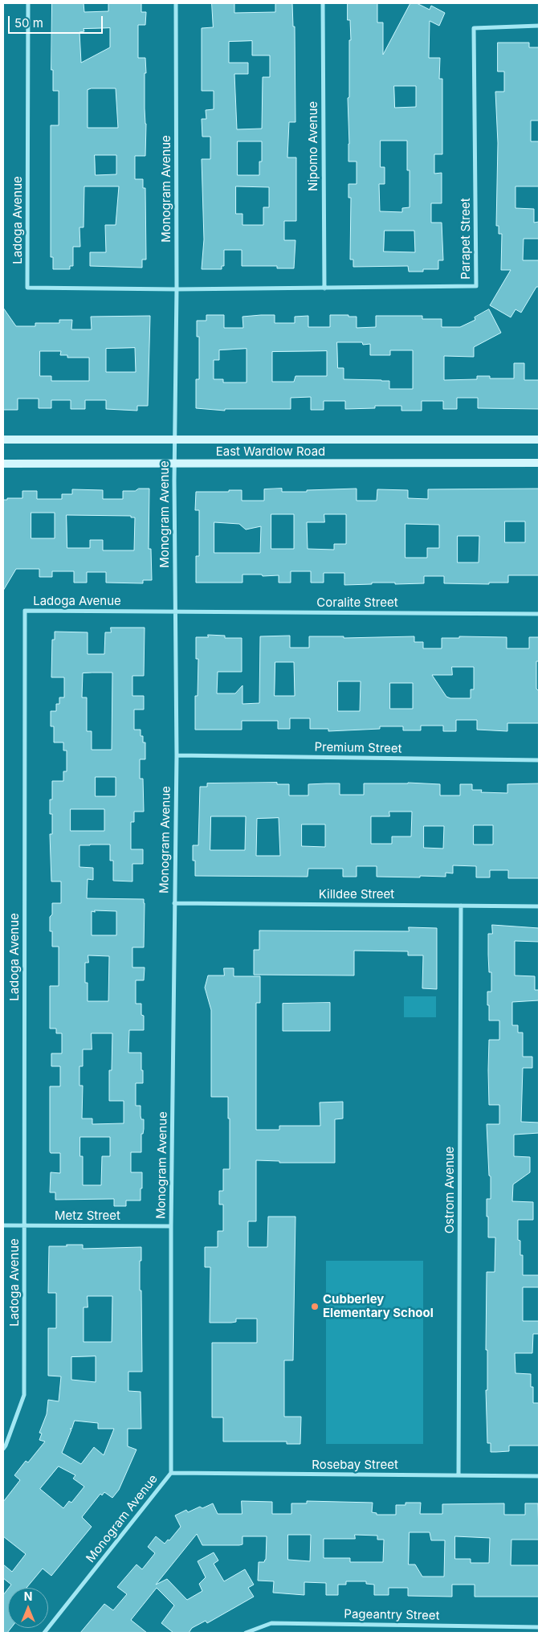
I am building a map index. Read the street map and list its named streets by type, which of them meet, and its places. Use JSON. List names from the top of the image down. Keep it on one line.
{"streets":{"main road":["East Wardlow Road"],"street":["Nipomo Avenue","Monogram Avenue","Ladoga Avenue","Parapet Street","Coralite Street","Premium Street","Killdee Street","Ostrom Avenue","Metz Street","Rosebay Street","Pageantry Street"]},"crossings":[["Nipomo Avenue","Parapet Street"],["Monogram Avenue","Ladoga Avenue"],["Monogram Avenue","Parapet Street"],["Monogram Avenue","East Wardlow Road"],["Monogram Avenue","Coralite Street"],["Monogram Avenue","Premium Street"],["Monogram Avenue","Killdee Street"],["Monogram Avenue","Metz Street"],["Monogram Avenue","Rosebay Street"],["Ladoga Avenue","Parapet Street"],["Ladoga Avenue","Coralite Street"],["Ladoga Avenue","Metz Street"],["Killdee Street","Ostrom Avenue"],["Ostrom Avenue","Rosebay Street"]],"places":["Cubberley Elementary School"],"scale_bar":"50 m","north":"top"}
